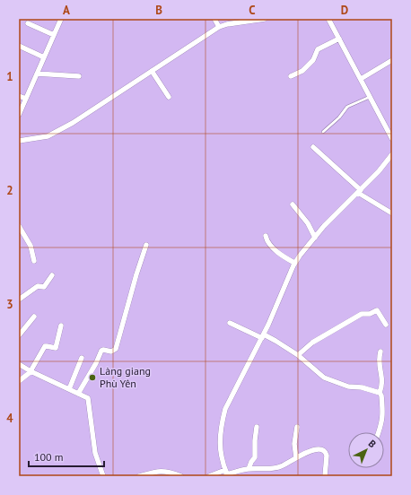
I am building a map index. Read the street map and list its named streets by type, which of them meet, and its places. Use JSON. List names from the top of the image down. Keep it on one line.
{"places":["Làng giang Phù Yên"],"scale_bar":"100 m","north":"top right","grid":{"columns":["A","B","C","D"],"rows":["1","2","3","4"]}}
